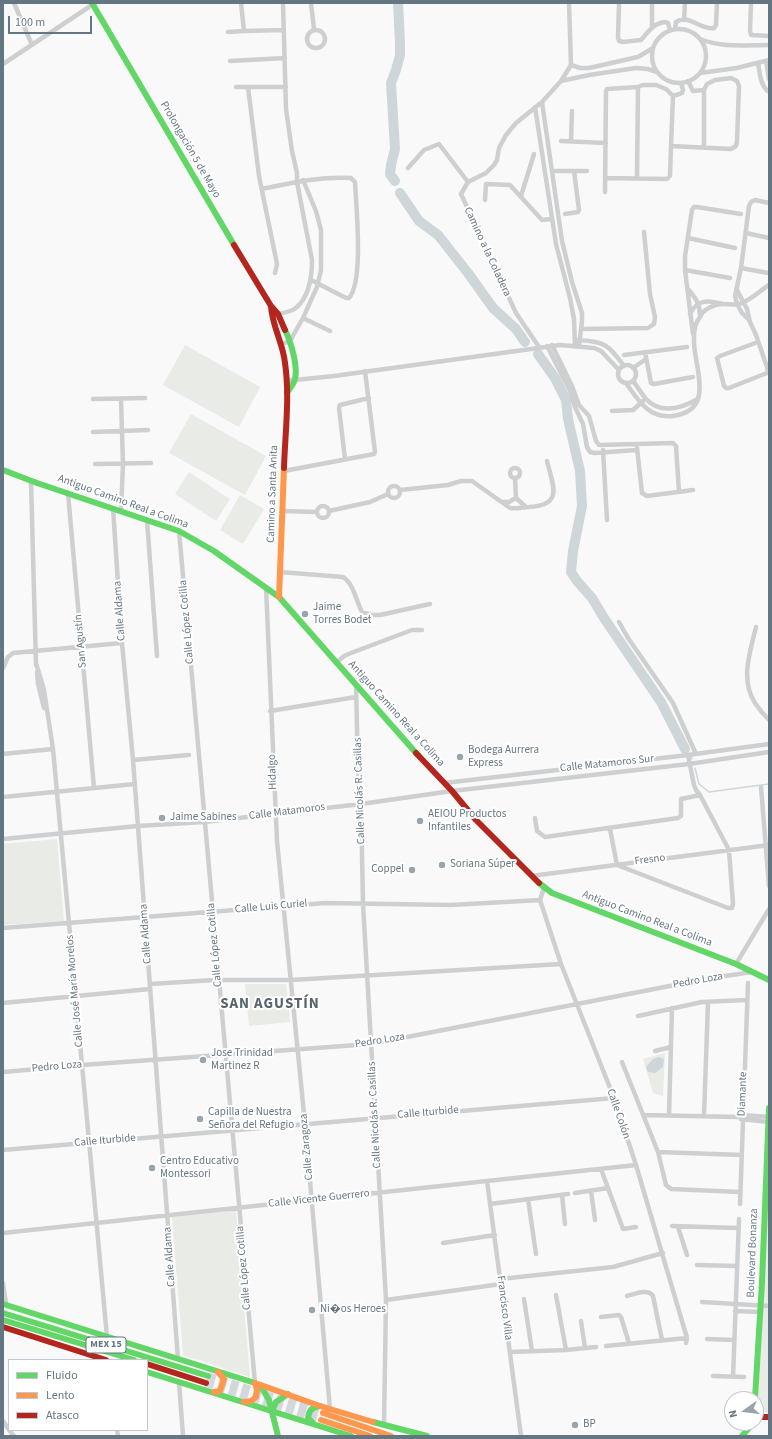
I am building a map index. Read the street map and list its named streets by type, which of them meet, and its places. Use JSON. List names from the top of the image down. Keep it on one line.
{"streets":{"main road":["Prolongación 5 de Mayo","Camino a Santa Anita","Antiguo Camino Real a Colima","Boulevard Bonanza","MEX 15"],"street":["Camino a la Coladera","Calle Aldama","Calle López Cotilla","San Agustín","Calle Matamoros Sur","Hidalgo","Calle Nicolás R. Casillas","Calle Matamoros","Fresno","Calle Luis Curiel","Pedro Loza","Calle José María Morelos","Diamante","Calle Iturbide","Calle Colón","Calle Zaragoza","Calle Vicente Guerrero","Francisco Villa"]},"crossings":[["Prolongación 5 de Mayo","Camino a Santa Anita"],["Camino a Santa Anita","Antiguo Camino Real a Colima"],["Antiguo Camino Real a Colima","Calle Aldama"],["Antiguo Camino Real a Colima","Calle López Cotilla"],["Antiguo Camino Real a Colima","San Agustín"],["Antiguo Camino Real a Colima","Calle Matamoros Sur"],["Antiguo Camino Real a Colima","Hidalgo"],["Antiguo Camino Real a Colima","Calle Nicolás R. Casillas"],["Antiguo Camino Real a Colima","Calle Matamoros"],["Antiguo Camino Real a Colima","Fresno"],["Antiguo Camino Real a Colima","Pedro Loza"],["Antiguo Camino Real a Colima","Calle José María Morelos"],["Calle Aldama","Calle Matamoros"],["Calle Aldama","Calle Luis Curiel"],["Calle Aldama","Pedro Loza"],["Calle Aldama","Calle Iturbide"],["Calle Aldama","Calle Vicente Guerrero"],["Calle López Cotilla","Calle Matamoros"],["Calle López Cotilla","Calle Luis Curiel"],["Calle López Cotilla","Pedro Loza"],["Calle López Cotilla","Calle Iturbide"],["Calle López Cotilla","Calle Vicente Guerrero"],["Calle Matamoros Sur","Calle Matamoros"],["Hidalgo","Calle Matamoros"],["Hidalgo","Calle Luis Curiel"],["Hidalgo","Calle Zaragoza"],["Calle Nicolás R. Casillas","Calle Matamoros"],["Calle Nicolás R. Casillas","Calle Luis Curiel"],["Calle Nicolás R. Casillas","Pedro Loza"],["Calle Nicolás R. Casillas","Calle Iturbide"],["Calle Nicolás R. Casillas","Calle Vicente Guerrero"],["Calle Matamoros","Calle José María Morelos"],["Calle Luis Curiel","Calle José María Morelos"],["Calle Luis Curiel","Calle Colón"],["Pedro Loza","Calle José María Morelos"],["Pedro Loza","Calle Colón"],["Pedro Loza","Calle Zaragoza"],["Calle José María Morelos","Calle Iturbide"],["Calle José María Morelos","Calle Vicente Guerrero"],["Calle Iturbide","Calle Colón"],["Calle Iturbide","Calle Zaragoza"],["Calle Colón","Calle Vicente Guerrero"],["Calle Zaragoza","Calle Vicente Guerrero"],["Calle Vicente Guerrero","Francisco Villa"]],"districts":["SAN AGUSTÍN"],"places":["Jaime Torres Bodet","Bodega Aurrera Express","Jaime Sabines","AEIOU Productos Infantiles","Soriana Súper","Coppel","Jose Trinidad Martinez R","Capilla de Nuestra Señora del Refugio","Centro Educativo Montessori","Ni�os Heroes","BP"],"legend":["Fluido","Lento","Atasco"],"scale_bar":"100 m","north":"left"}
